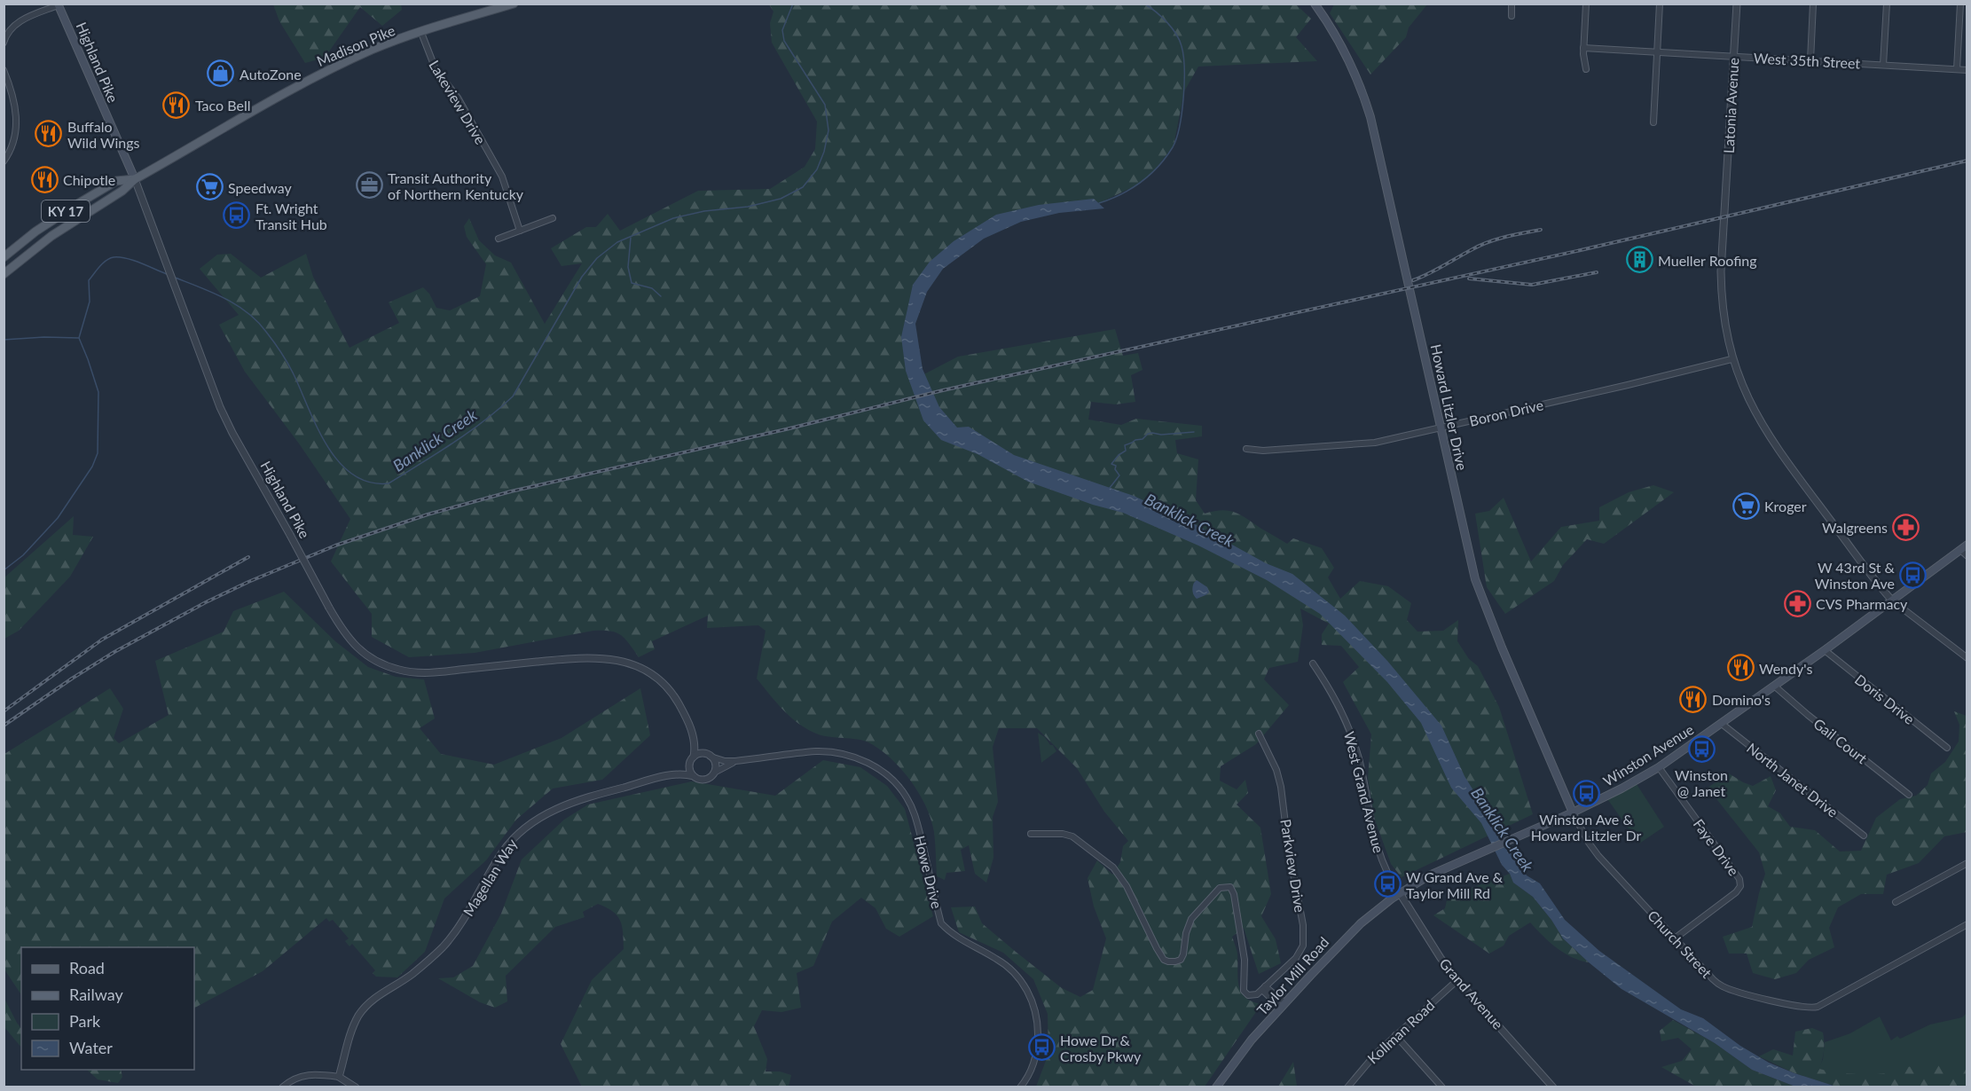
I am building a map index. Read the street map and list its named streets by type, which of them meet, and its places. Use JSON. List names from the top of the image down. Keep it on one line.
{"streets":{"main road":["Madison Pike","Highland Pike","KY 17","Howard Litzler Drive","Winston Avenue","Taylor Mill Road"],"street":["West 35th Street","Lakeview Drive","Latonia Avenue","Boron Drive","Doris Drive","Gail Court","North Janet Drive","West Grand Avenue","Faye Drive","Parkview Drive","Howe Drive","Magellan Way","Church Street","Grand Avenue","Kollman Road"]},"crossings":[["Madison Pike","Highland Pike"],["Madison Pike","Lakeview Drive"],["West 35th Street","Latonia Avenue"],["Highland Pike","Howe Drive"],["Highland Pike","Magellan Way"],["Latonia Avenue","Boron Drive"],["Latonia Avenue","Winston Avenue"],["Howard Litzler Drive","Boron Drive"],["Howard Litzler Drive","Winston Avenue"],["Howard Litzler Drive","Church Street"],["Doris Drive","Winston Avenue"],["Gail Court","Winston Avenue"],["Winston Avenue","North Janet Drive"],["Winston Avenue","West Grand Avenue"],["Winston Avenue","Faye Drive"],["Winston Avenue","Church Street"],["Winston Avenue","Taylor Mill Road"],["Winston Avenue","Grand Avenue"],["West Grand Avenue","Taylor Mill Road"],["West Grand Avenue","Grand Avenue"],["Faye Drive","Church Street"],["Howe Drive","Magellan Way"],["Taylor Mill Road","Grand Avenue"],["Grand Avenue","Kollman Road"]],"water":["Banklick Creek"],"places":{"shop":["AutoZone"],"restaurant":["Taco Bell","Buffalo Wild Wings","Chipotle","Wendy's","Domino's"],"office":["Transit Authority of Northern Kentucky"],"supermarket":["Speedway","Kroger"],"bus stop":["Ft. Wright Transit Hub","W 43rd St & Winston Ave","Winston @ Janet","Winston Ave & Howard Litzler Dr","W Grand Ave & Taylor Mill Rd","Howe Dr & Crosby Pkwy"],"building":["Mueller Roofing"],"pharmacy":["Walgreens","CVS Pharmacy"]},"legend":["Road","Railway","Park","Water"]}
